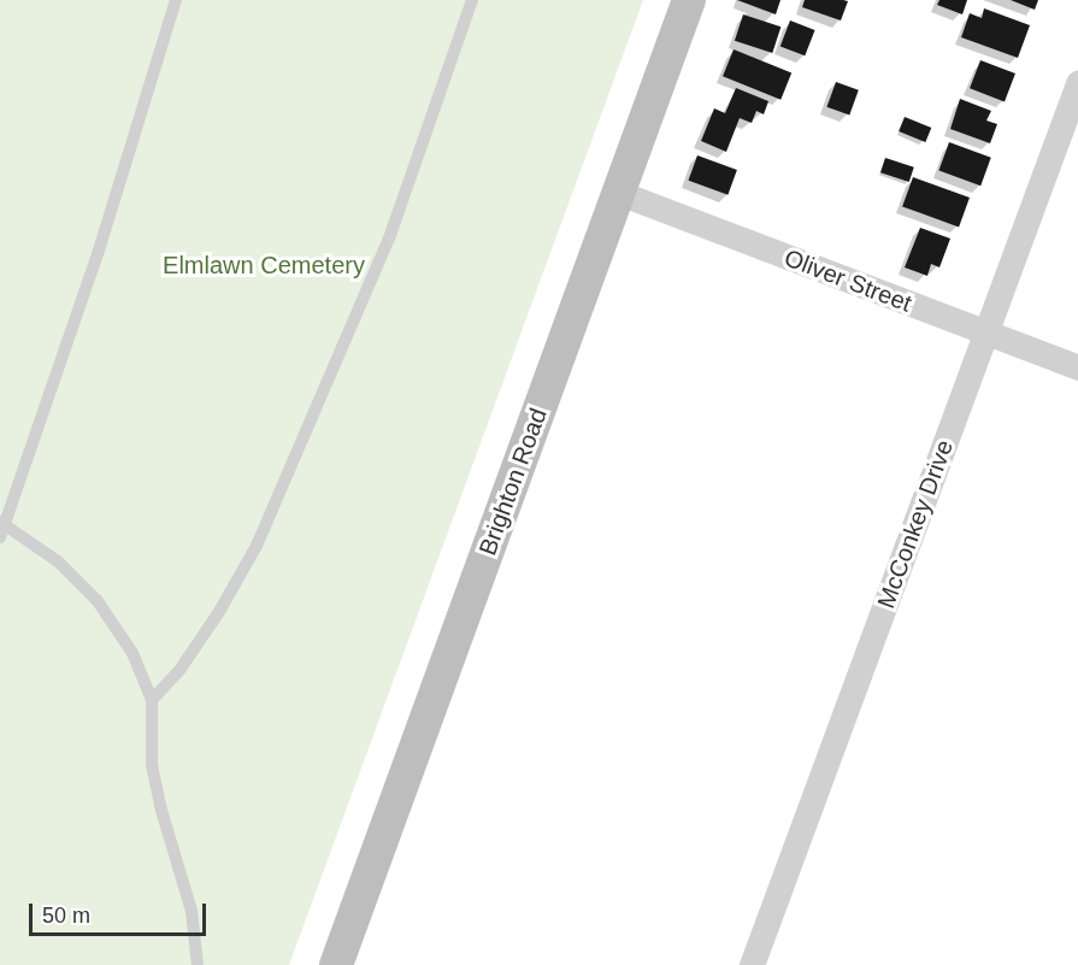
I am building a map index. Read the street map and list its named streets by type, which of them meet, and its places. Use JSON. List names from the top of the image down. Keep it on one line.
{"streets":{"street":["Oliver Street","Brighton Road","McConkey Drive"]},"crossings":[["Oliver Street","Brighton Road"],["Oliver Street","McConkey Drive"]],"parks":["Elmlawn Cemetery"],"scale_bar":"50 m"}
